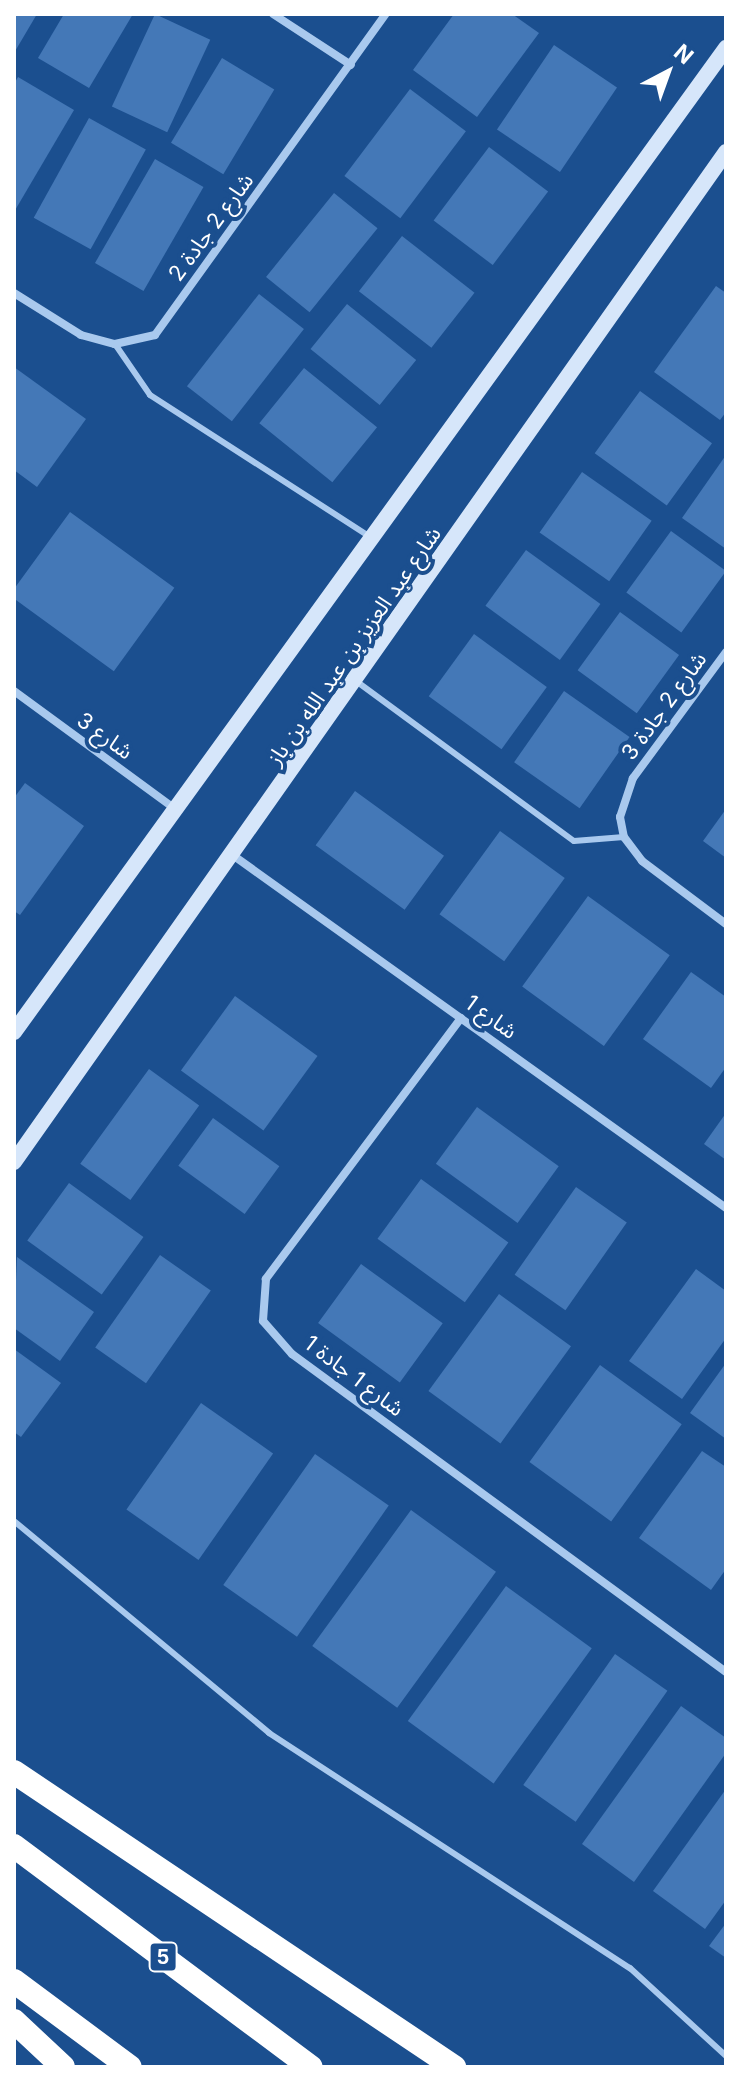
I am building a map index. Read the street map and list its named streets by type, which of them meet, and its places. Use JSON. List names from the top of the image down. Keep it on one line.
{"streets":{"highway":["5"],"street":["شارع 2 جادة 2","شارع عبد العزيز بن عبد الله بن باز","شارع 2 جادة 3","شارع 3","شارع 1","شارع 1 جادة 1"]},"crossings":[["شارع عبد العزيز بن عبد الله بن باز","شارع 3"],["شارع عبد العزيز بن عبد الله بن باز","شارع 1"],["شارع 1","شارع 1 جادة 1"]],"north":"top right"}
